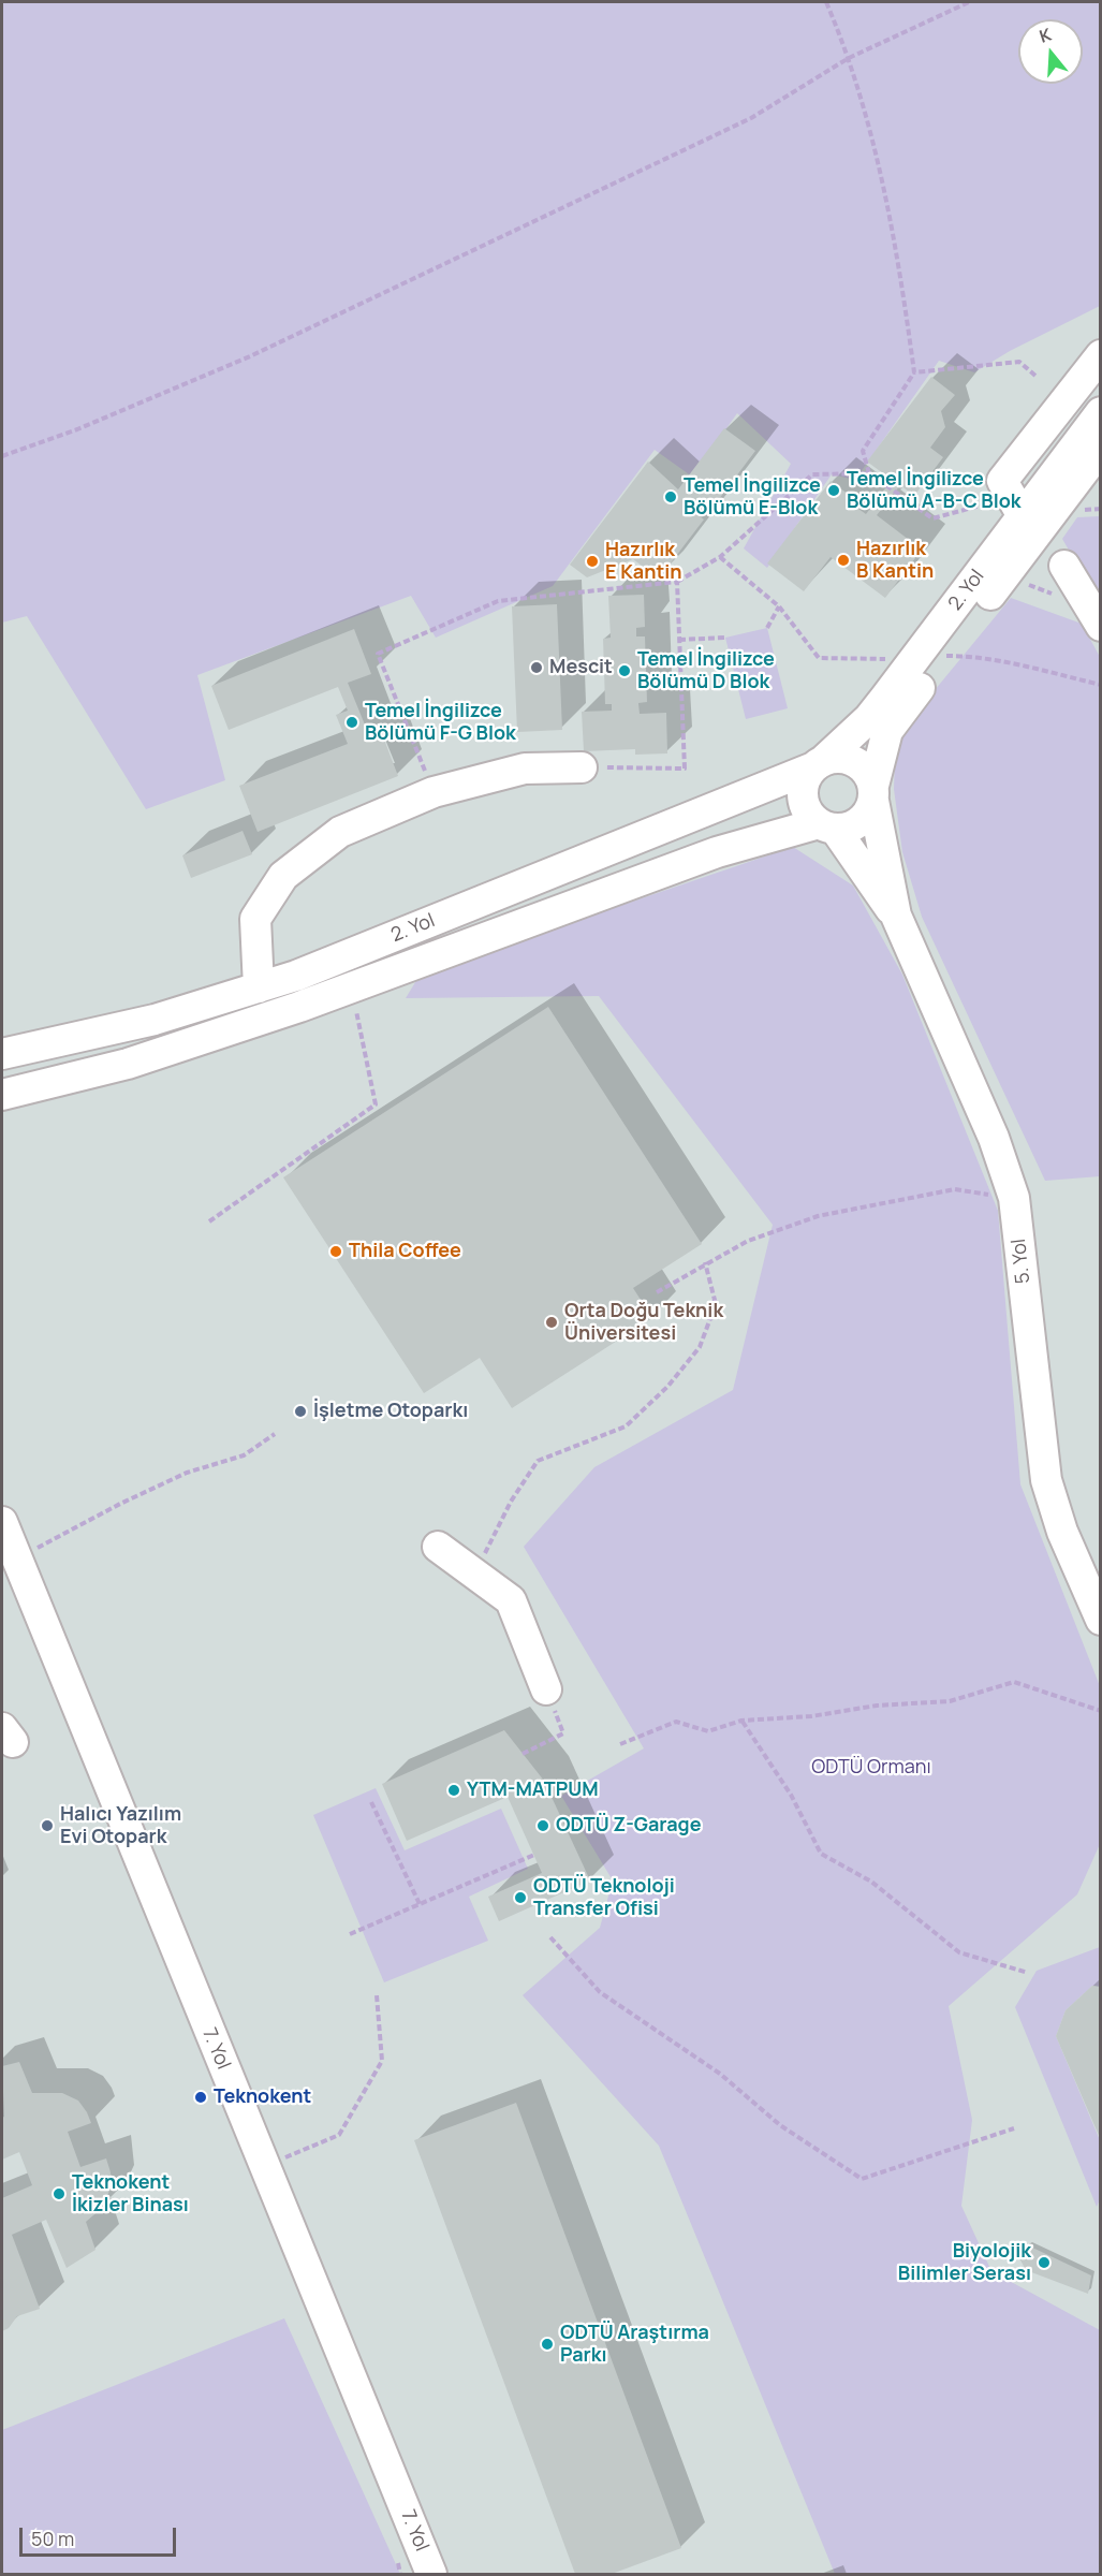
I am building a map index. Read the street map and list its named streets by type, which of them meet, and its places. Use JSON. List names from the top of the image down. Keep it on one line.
{"streets":{"street":["2. Yol","5. Yol","7. Yol"]},"crossings":[["2. Yol","5. Yol"]],"parks":["ODTÜ Ormanı"],"places":["Temel İngilizce Bölümü A-B-C Blok","Temel İngilizce Bölümü E-Blok","Hazırlık B Kantin","Hazırlık E Kantin","Mescit","Temel İngilizce Bölümü D Blok","Temel İngilizce Bölümü F-G Blok","Thila Coffee","Orta Doğu Teknik Üniversitesi","İşletme Otoparkı","YTM-MATPUM","Halıcı Yazılım Evi Otopark","ODTÜ Z-Garage","ODTÜ Teknoloji Transfer Ofisi","Teknokent","Teknokent İkizler Binası","Biyolojik Bilimler Serası","ODTÜ Araştırma Parkı"],"scale_bar":"50 m","north":"top"}
